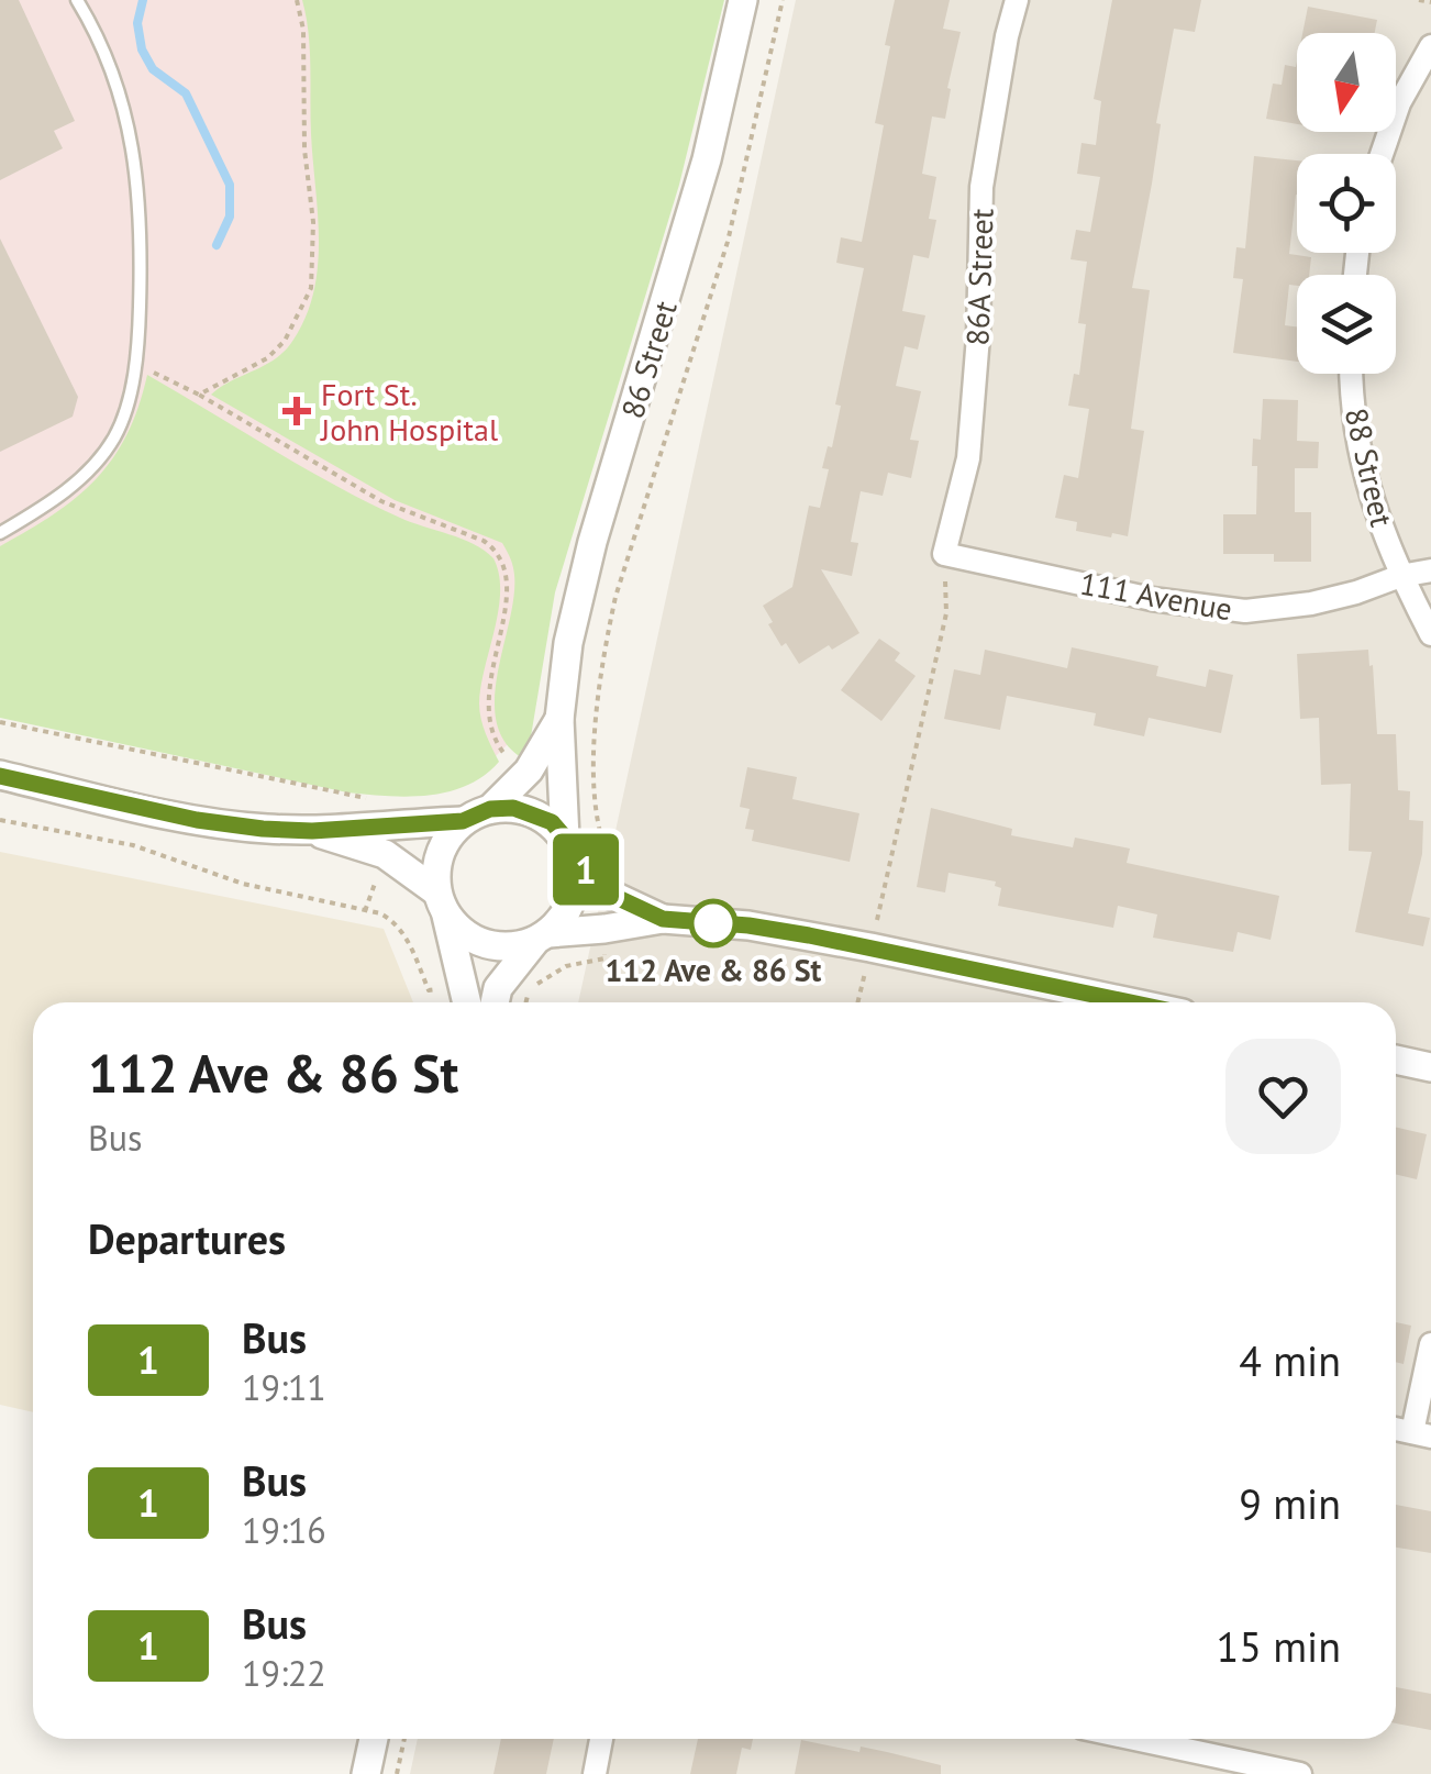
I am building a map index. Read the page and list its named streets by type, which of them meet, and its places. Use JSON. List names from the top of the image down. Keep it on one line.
{"streets":{"street":["86A Street","86 Street","88 Street","111 Avenue"]},"crossings":[["86A Street","111 Avenue"],["88 Street","111 Avenue"]],"places":{"health":["Fort St. John Hospital"],"other":["112 Ave & 86 St"]},"lines":["bus line 1"],"north":"bottom","page":{"on_map":"1","heading":[["112 Ave & 86 St","Bus"],"Departures"],"list":[{"mark":"1","name":"Bus","note":"19:11","value":"4 min"},{"mark":"1","name":"Bus","note":"19:16","value":"9 min"},{"mark":"1","name":"Bus","note":"19:22","value":"15 min"}]}}
